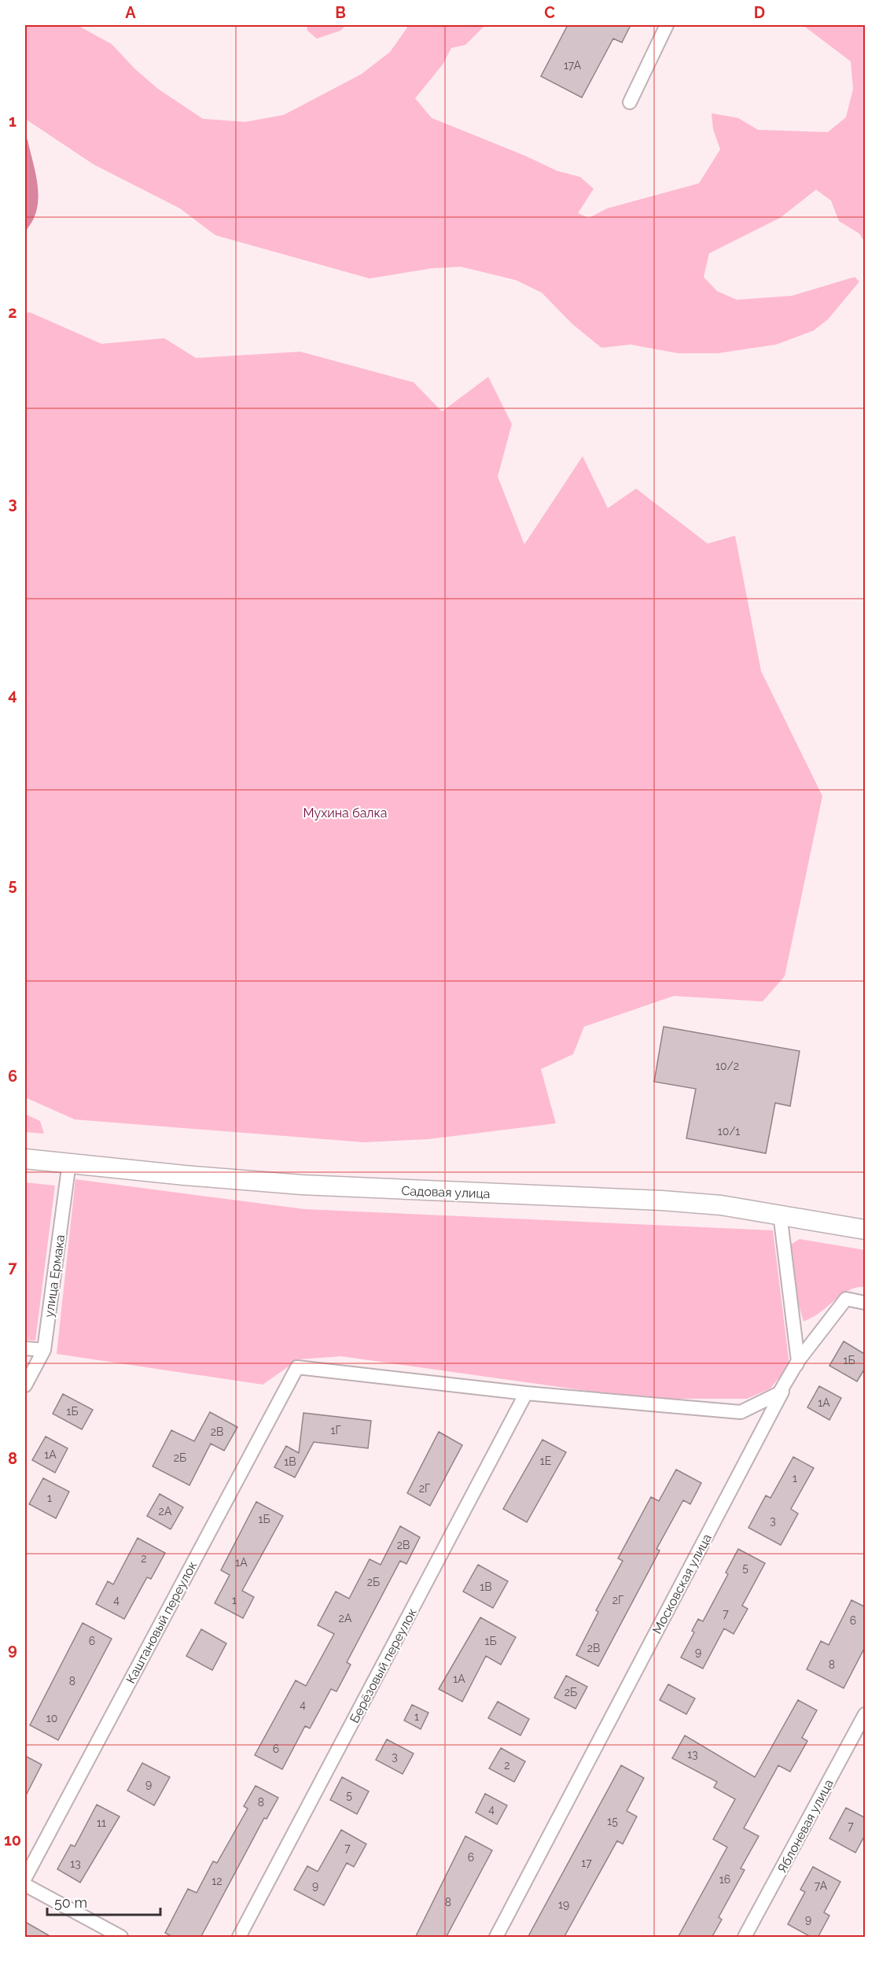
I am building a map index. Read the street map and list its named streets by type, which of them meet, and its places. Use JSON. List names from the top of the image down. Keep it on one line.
{"streets":{"main road":["Садовая улица"],"street":["улица Ермака","Московская улица","Каштановый переулок","Берёзовый переулок","Яблоневая улица"]},"crossings":[["Садовая улица","улица Ермака"],["Каштановый переулок","Берёзовый переулок"]],"parks":["Мухина балка"],"house_numbers":["17А","10/2","10/1","1Б","1А","1Б","1Г","2В","1А","2Б","1Е","1В","1","2Г","1","2А","1Б","3","2В","2","1А","5","2Б","1В","4","1","2Г","7","2А","6","6","1Б","2В","9","8","1А","8","2Б","4","1","10","6","13","3","2","9","5","8","4","15","11","7","7","6","17","13","16","12","9","7А","8","19","9"],"scale_bar":"50 m","grid":{"columns":["A","B","C","D"],"rows":["1","2","3","4","5","6","7","8","9","10"]}}
